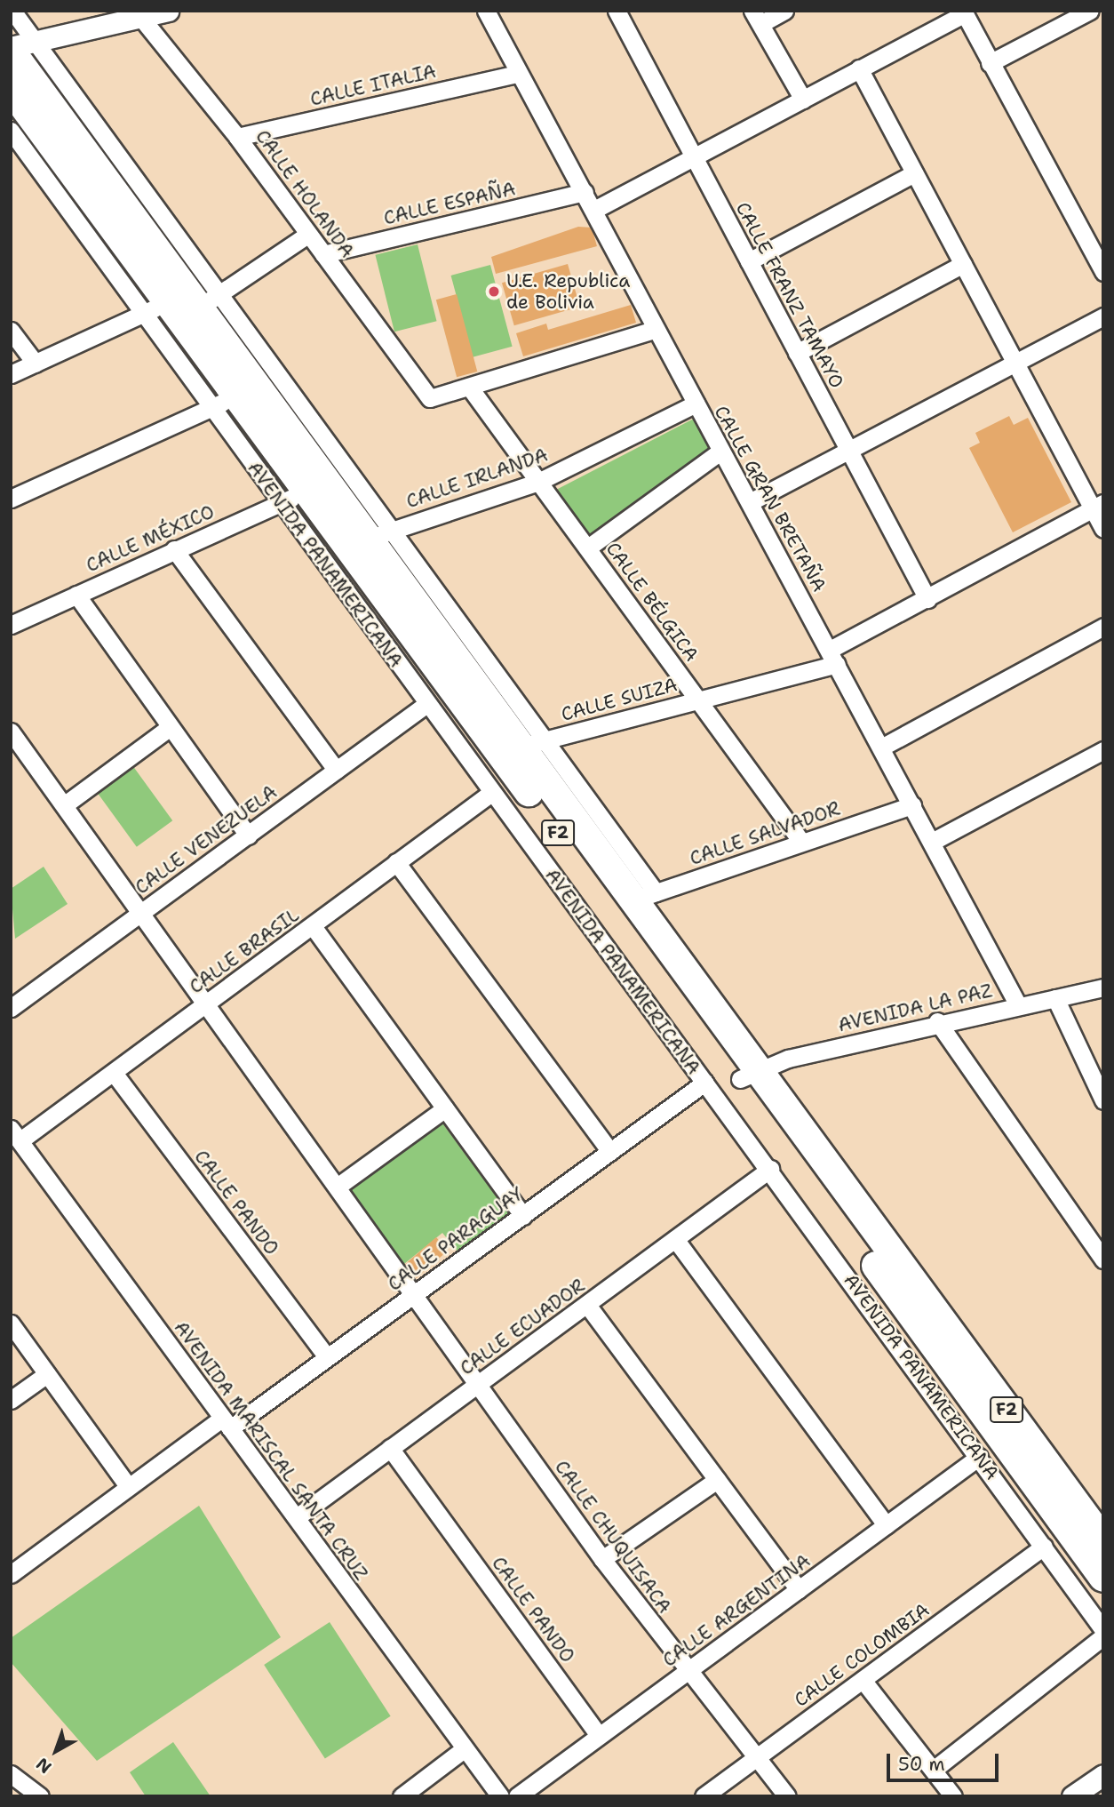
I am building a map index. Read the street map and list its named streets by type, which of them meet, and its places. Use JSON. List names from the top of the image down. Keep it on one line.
{"streets":{"highway":["AVENIDA PANAMERICANA","F2"],"street":["CALLE ITALIA","CALLE HOLANDA","CALLE ESPAÑA","CALLE FRANZ TAMAYO","CALLE IRLANDA","CALLE GRAN BRETAÑA","CALLE MÉXICO","CALLE BÉLGICA","CALLE SUIZA","CALLE SALVADOR","CALLE VENEZUELA","CALLE BRASIL","AVENIDA LA PAZ","CALLE PANDO","CALLE PARAGUAY","CALLE ECUADOR","AVENIDA MARISCAL SANTA CRUZ","CALLE CHUQUISACA","CALLE ARGENTINA","CALLE COLOMBIA"]},"crossings":[["CALLE ITALIA","CALLE HOLANDA"],["CALLE ITALIA","CALLE GRAN BRETAÑA"],["CALLE HOLANDA","CALLE ESPAÑA"],["CALLE HOLANDA","CALLE BÉLGICA"],["CALLE ESPAÑA","CALLE GRAN BRETAÑA"],["CALLE FRANZ TAMAYO","CALLE SUIZA"],["CALLE IRLANDA","CALLE GRAN BRETAÑA"],["CALLE IRLANDA","AVENIDA PANAMERICANA"],["CALLE IRLANDA","CALLE BÉLGICA"],["CALLE GRAN BRETAÑA","CALLE SUIZA"],["CALLE GRAN BRETAÑA","CALLE SALVADOR"],["CALLE GRAN BRETAÑA","AVENIDA LA PAZ"],["CALLE MÉXICO","AVENIDA PANAMERICANA"],["AVENIDA PANAMERICANA","CALLE SUIZA"],["AVENIDA PANAMERICANA","CALLE SALVADOR"],["AVENIDA PANAMERICANA","CALLE VENEZUELA"],["AVENIDA PANAMERICANA","CALLE BRASIL"],["AVENIDA PANAMERICANA","AVENIDA LA PAZ"],["AVENIDA PANAMERICANA","CALLE PARAGUAY"],["AVENIDA PANAMERICANA","CALLE ECUADOR"],["AVENIDA PANAMERICANA","CALLE ARGENTINA"],["AVENIDA PANAMERICANA","CALLE COLOMBIA"],["CALLE BÉLGICA","CALLE SUIZA"],["CALLE BÉLGICA","CALLE SALVADOR"],["CALLE VENEZUELA","CALLE CHUQUISACA"],["CALLE BRASIL","CALLE PANDO"],["CALLE BRASIL","AVENIDA MARISCAL SANTA CRUZ"],["CALLE BRASIL","CALLE CHUQUISACA"],["CALLE PANDO","CALLE PARAGUAY"],["CALLE PANDO","CALLE ECUADOR"],["CALLE PANDO","CALLE ARGENTINA"],["CALLE PARAGUAY","AVENIDA MARISCAL SANTA CRUZ"],["CALLE PARAGUAY","CALLE CHUQUISACA"],["CALLE ECUADOR","AVENIDA MARISCAL SANTA CRUZ"],["CALLE ECUADOR","CALLE CHUQUISACA"],["CALLE CHUQUISACA","CALLE ARGENTINA"],["CALLE CHUQUISACA","CALLE COLOMBIA"]],"places":["U.E. Republica de Bolivia"],"scale_bar":"50 m","north":"bottom left"}
